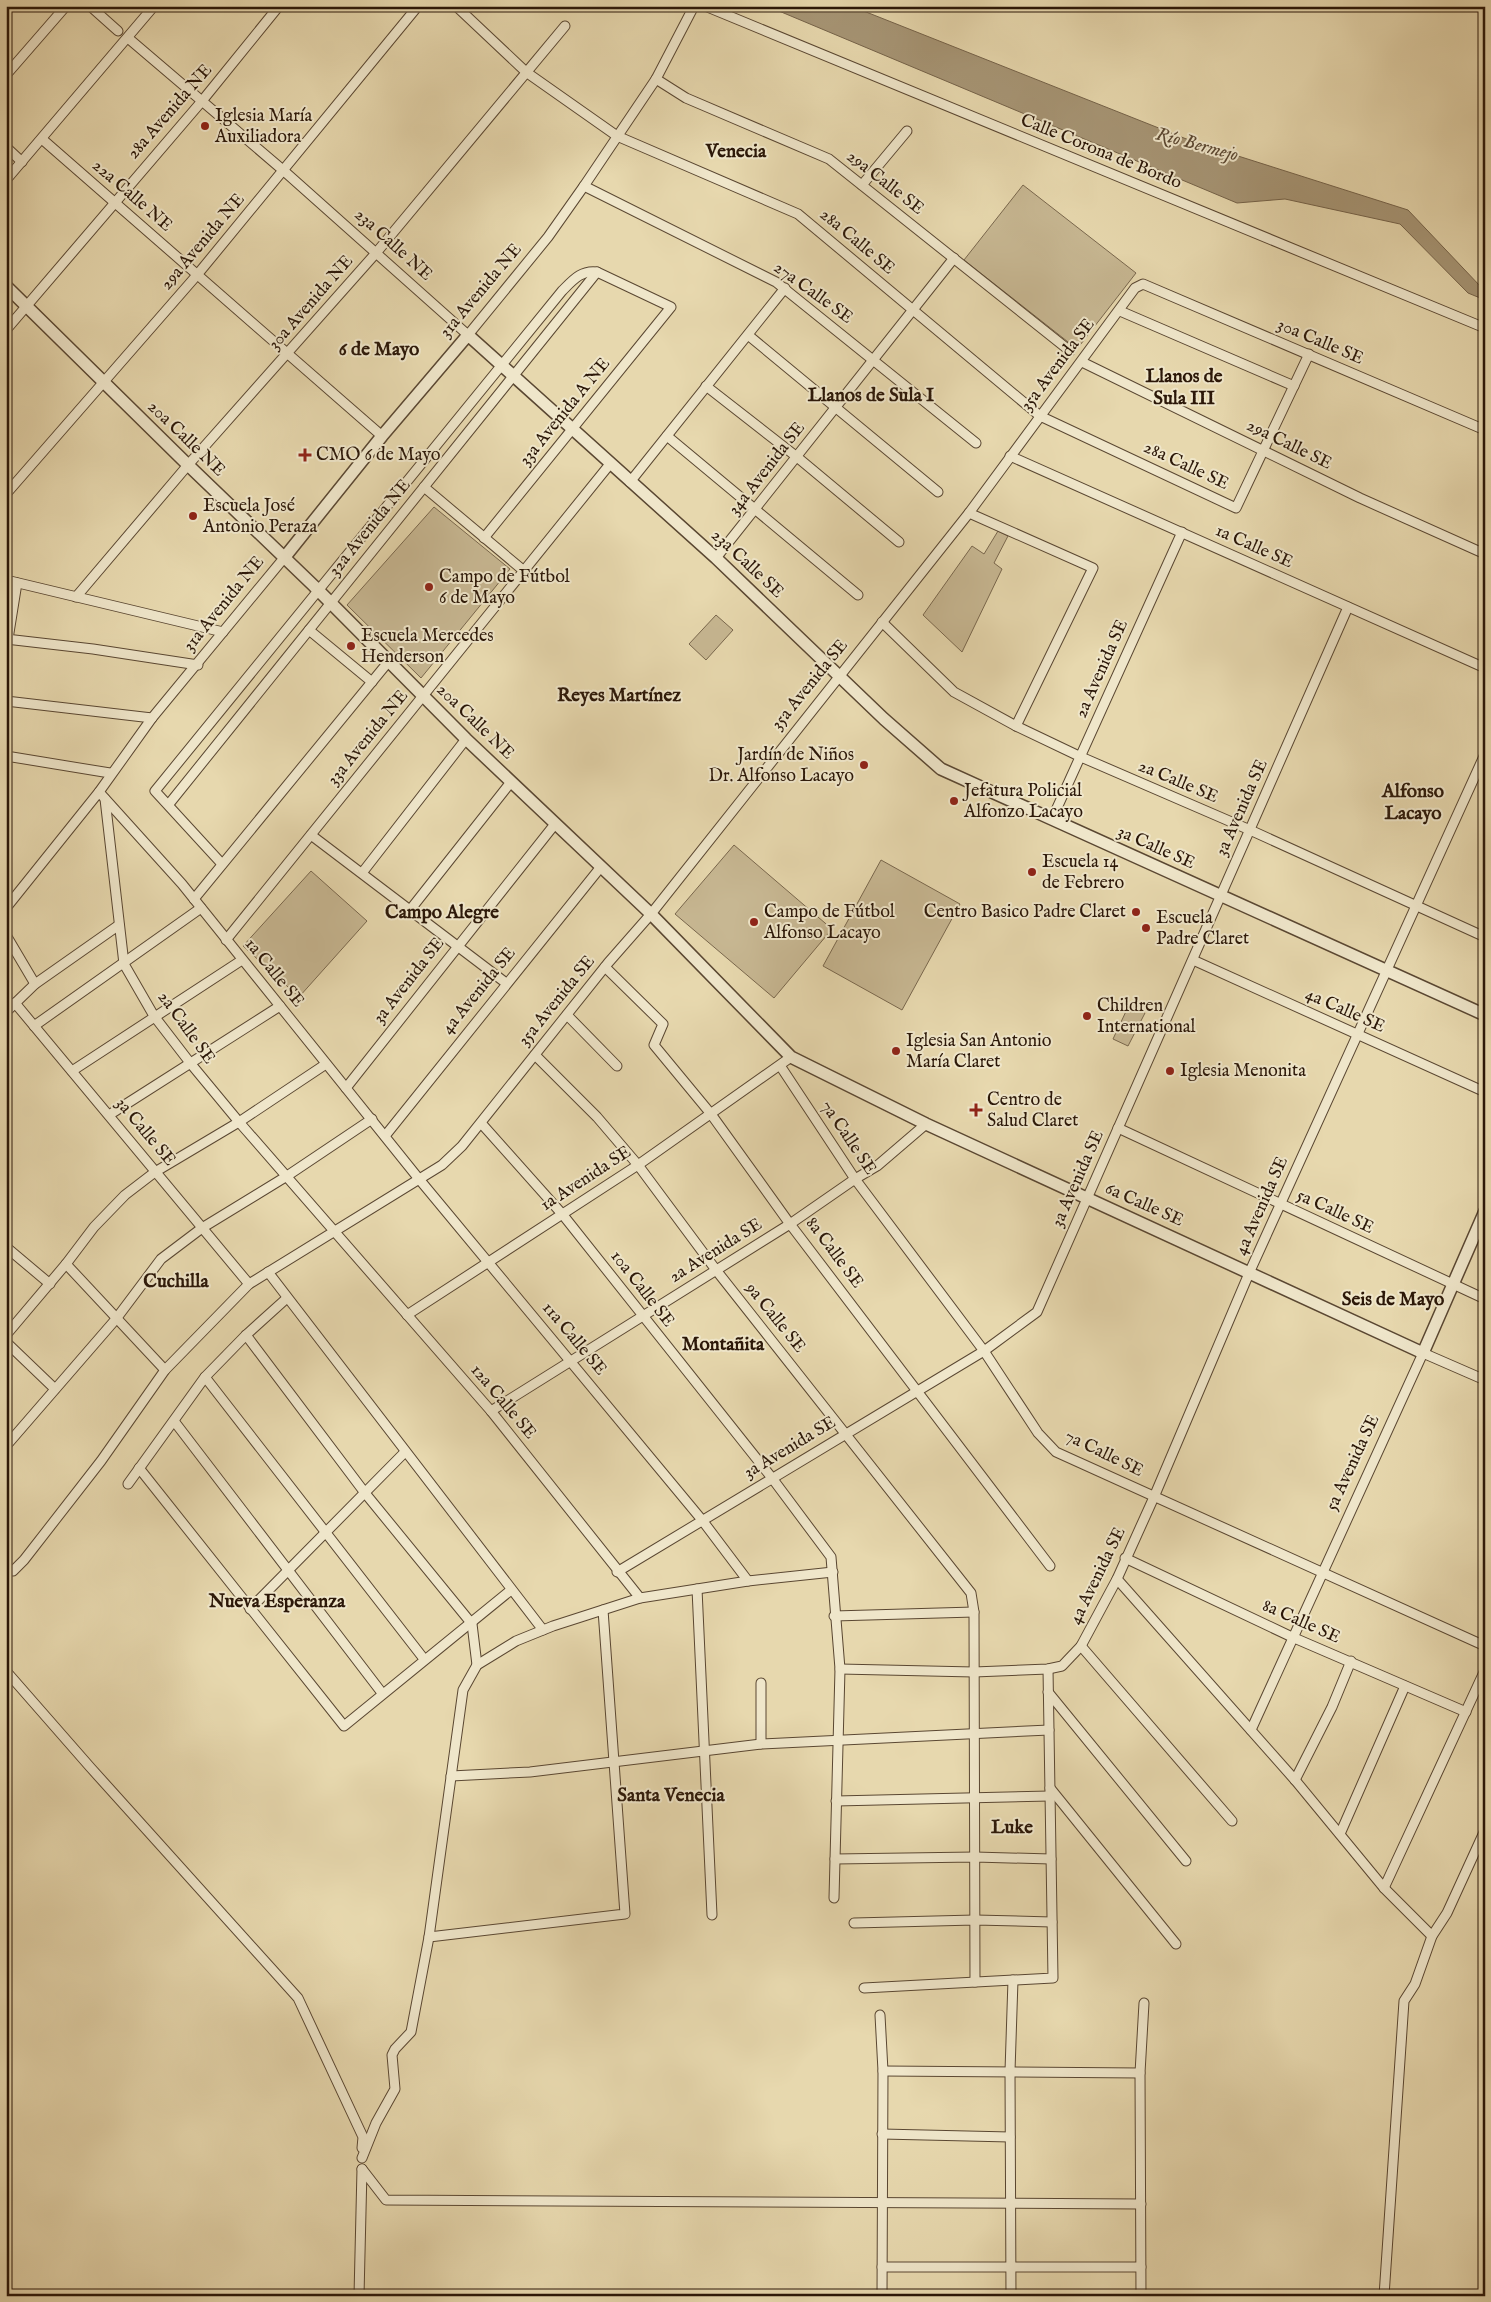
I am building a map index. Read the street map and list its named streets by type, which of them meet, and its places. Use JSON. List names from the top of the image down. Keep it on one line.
{"streets":{"street":["28a Avenida NE","Calle Corona de Bordo","29a Calle SE","22a Calle NE","29a Avenida NE","28a Calle SE","23a Calle NE","31a Avenida NE","27a Calle SE","30a Avenida NE","30a Calle SE","35a Avenida SE","33a Avenida A NE","20a Calle NE","34a Avenida SE","32a Avenida NE","1a Calle SE","23a Calle SE","2a Avenida SE","33a Avenida NE","2a Calle SE","3a Avenida SE","3a Calle SE","4a Avenida SE","4a Calle SE","7a Calle SE","1a Avenida SE","6a Calle SE","5a Calle SE","8a Calle SE","10a Calle SE","9a Calle SE","11a Calle SE","12a Calle SE","5a Avenida SE"]},"crossings":[["28a Avenida NE","22a Calle NE"],["28a Avenida NE","23a Calle NE"],["28a Avenida NE","20a Calle NE"],["29a Calle SE","28a Calle SE"],["29a Calle SE","31a Avenida NE"],["29a Calle SE","35a Avenida SE"],["29a Calle SE","34a Avenida SE"],["22a Calle NE","29a Avenida NE"],["22a Calle NE","31a Avenida NE"],["22a Calle NE","30a Avenida NE"],["29a Avenida NE","23a Calle NE"],["29a Avenida NE","20a Calle NE"],["28a Calle SE","31a Avenida NE"],["28a Calle SE","30a Avenida NE"],["28a Calle SE","35a Avenida SE"],["28a Calle SE","34a Avenida SE"],["23a Calle NE","31a Avenida NE"],["23a Calle NE","30a Avenida NE"],["23a Calle NE","33a Avenida A NE"],["23a Calle NE","32a Avenida NE"],["23a Calle NE","23a Calle SE"],["23a Calle NE","33a Avenida NE"],["31a Avenida NE","27a Calle SE"],["31a Avenida NE","20a Calle NE"],["31a Avenida NE","1a Calle SE"],["27a Calle SE","34a Avenida SE"],["30a Avenida NE","20a Calle NE"],["30a Calle SE","35a Avenida SE"],["35a Avenida SE","20a Calle NE"],["35a Avenida SE","1a Calle SE"],["35a Avenida SE","23a Calle SE"],["35a Avenida SE","2a Calle SE"],["35a Avenida SE","3a Calle SE"],["35a Avenida SE","8a Calle SE"],["35a Avenida SE","10a Calle SE"],["35a Avenida SE","9a Calle SE"],["35a Avenida SE","11a Calle SE"],["35a Avenida SE","12a Calle SE"],["33a Avenida A NE","32a Avenida NE"],["20a Calle NE","32a Avenida NE"],["20a Calle NE","33a Avenida NE"],["20a Calle NE","3a Avenida SE"],["20a Calle NE","4a Avenida SE"],["20a Calle NE","1a Avenida SE"],["20a Calle NE","6a Calle SE"],["34a Avenida SE","23a Calle SE"],["1a Calle SE","2a Avenida SE"],["1a Calle SE","33a Avenida NE"],["1a Calle SE","2a Calle SE"],["1a Calle SE","3a Avenida SE"],["1a Calle SE","4a Avenida SE"],["1a Calle SE","11a Calle SE"],["23a Calle SE","3a Calle SE"],["2a Avenida SE","2a Calle SE"],["2a Avenida SE","3a Calle SE"],["2a Avenida SE","7a Calle SE"],["2a Avenida SE","6a Calle SE"],["2a Avenida SE","8a Calle SE"],["2a Avenida SE","10a Calle SE"],["2a Avenida SE","9a Calle SE"],["2a Avenida SE","11a Calle SE"],["2a Avenida SE","12a Calle SE"],["2a Calle SE","3a Avenida SE"],["2a Calle SE","4a Avenida SE"],["2a Calle SE","12a Calle SE"],["3a Avenida SE","3a Calle SE"],["3a Avenida SE","4a Calle SE"],["3a Avenida SE","7a Calle SE"],["3a Avenida SE","6a Calle SE"],["3a Avenida SE","5a Calle SE"],["3a Avenida SE","8a Calle SE"],["3a Avenida SE","10a Calle SE"],["3a Avenida SE","9a Calle SE"],["3a Avenida SE","11a Calle SE"],["3a Avenida SE","12a Calle SE"],["3a Calle SE","4a Avenida SE"],["4a Avenida SE","4a Calle SE"],["4a Avenida SE","7a Calle SE"],["4a Avenida SE","6a Calle SE"],["4a Avenida SE","5a Calle SE"],["4a Avenida SE","8a Calle SE"],["7a Calle SE","1a Avenida SE"],["7a Calle SE","5a Avenida SE"],["1a Avenida SE","6a Calle SE"],["1a Avenida SE","8a Calle SE"],["1a Avenida SE","10a Calle SE"],["1a Avenida SE","9a Calle SE"],["1a Avenida SE","11a Calle SE"],["1a Avenida SE","12a Calle SE"],["6a Calle SE","5a Avenida SE"],["5a Calle SE","5a Avenida SE"],["8a Calle SE","5a Avenida SE"]],"districts":["Venecia","6 de Mayo","Llanos de Sula III","Llanos de Sula I","Reyes Martínez","Alfonso Lacayo","Campo Alegre","Cuchilla","Seis de Mayo","Montañita","Nueva Esperanza","Santa Venecia","Luke"],"water":["Río Bermejo"],"places":{"other":["Iglesia María Auxiliadora","Escuela José Antonio Peraza","Campo de Fútbol 6 de Mayo","Escuela Mercedes Henderson","Jardín de Niños Dr. Alfonso Lacayo","Jefatura Policial Alfonzo Lacayo","Escuela 14 de Febrero","Centro Basico Padre Claret","Campo de Fútbol Alfonso Lacayo","Escuela Padre Claret","Children International","Iglesia San Antonio María Claret","Iglesia Menonita"],"health":["CMO 6 de Mayo","Centro de Salud Claret"]}}
